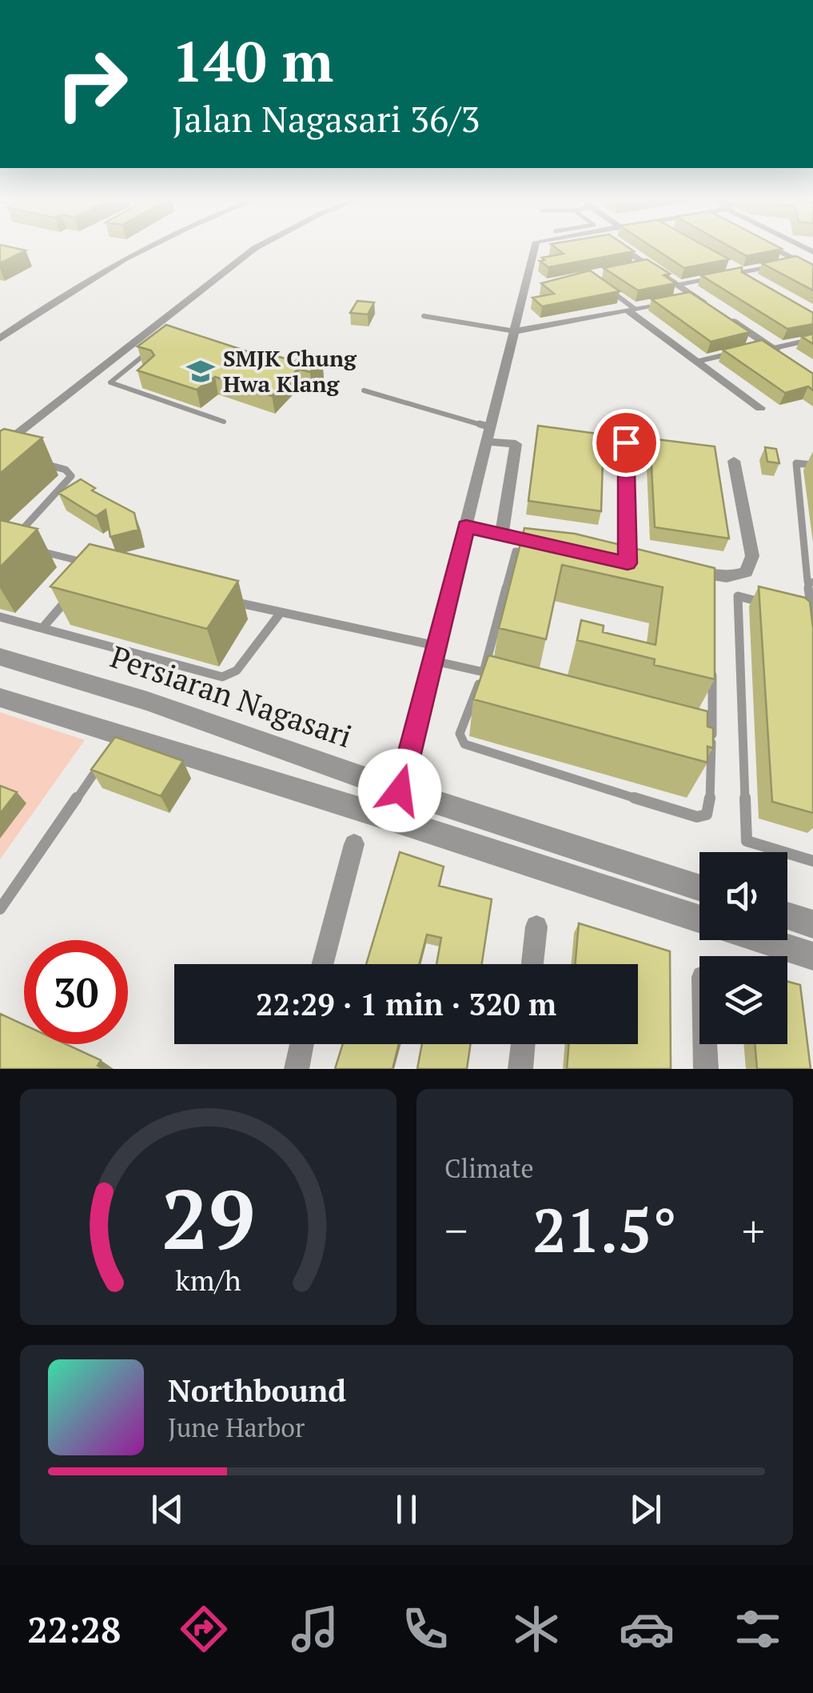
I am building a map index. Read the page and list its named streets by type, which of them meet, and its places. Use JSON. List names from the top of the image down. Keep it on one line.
{"streets":{"street":["Persiaran Nagasari"]},"places":{"school or university":["SMJK Chung Hwa Klang"]},"page":{"turn":["140 m","Jalan Nagasari 36/3"],"limit":"30","trip":"22:29 · 1 min · 320 m","tile":"Climate","heat":["−","21.5°","+"],"song":["Northbound","June Harbor"],"tabs":"22:28","gauge":["29","km/h"]}}
